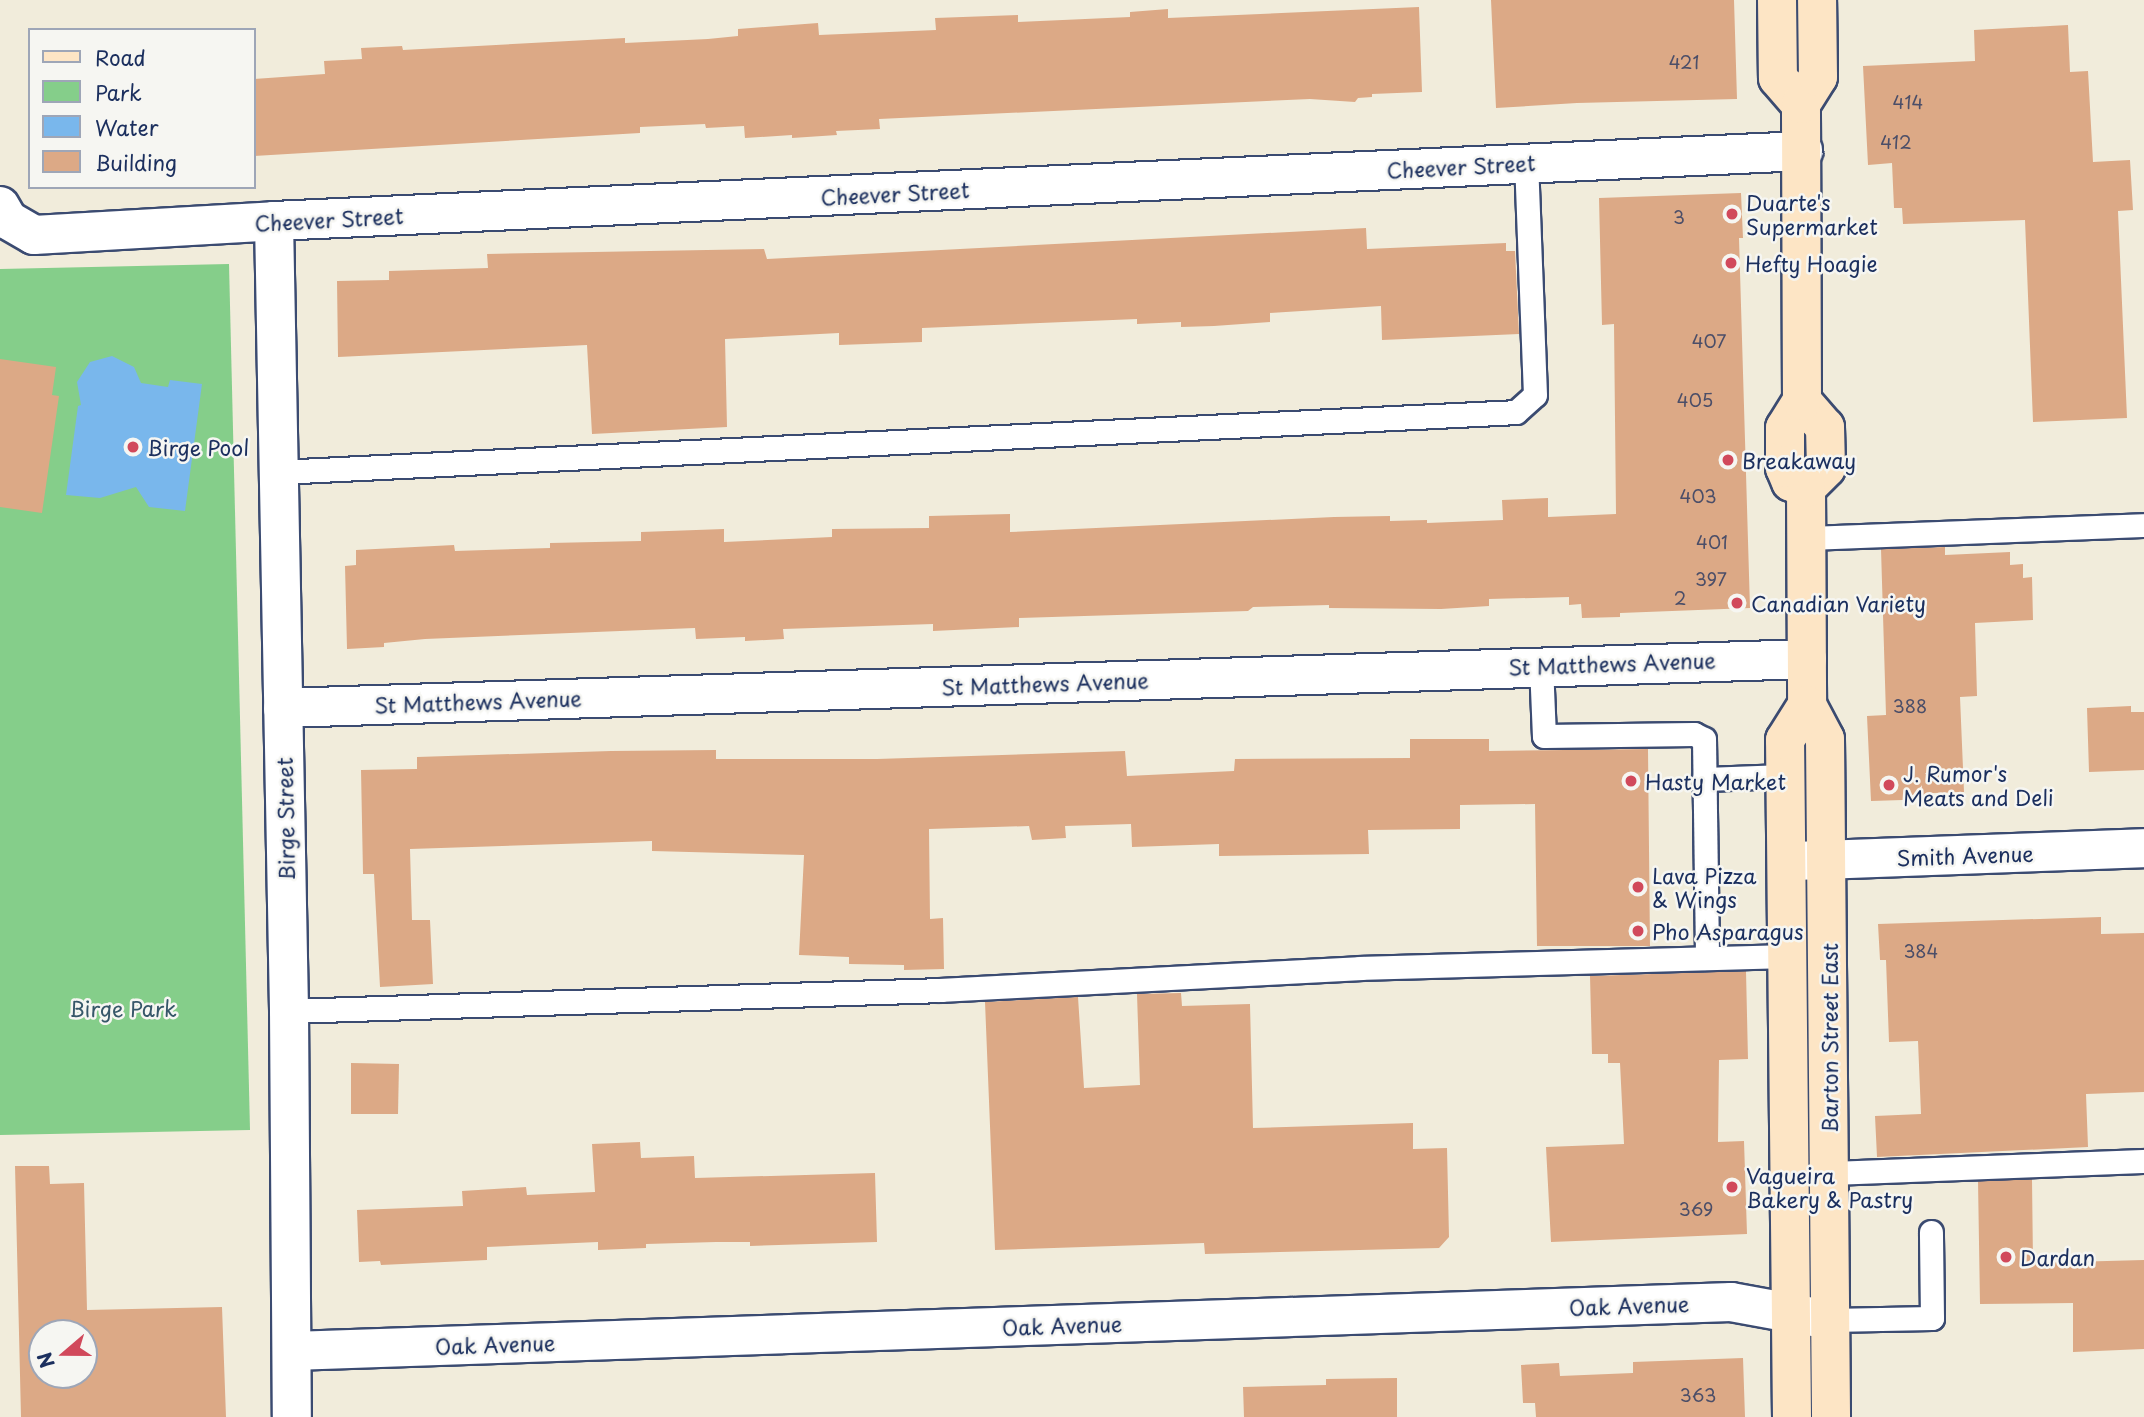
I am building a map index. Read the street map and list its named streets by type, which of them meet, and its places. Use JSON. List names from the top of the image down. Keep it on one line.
{"streets":{"main road":["Barton Street East"],"street":["Cheever Street","St Matthews Avenue","Birge Street","Smith Avenue","Oak Avenue"]},"crossings":[["Cheever Street","Birge Street"],["Cheever Street","Barton Street East"],["St Matthews Avenue","Birge Street"],["St Matthews Avenue","Barton Street East"],["Birge Street","Oak Avenue"],["Smith Avenue","Barton Street East"],["Barton Street East","Oak Avenue"]],"parks":["Birge Park"],"places":["Duarte's Supermarket","Hefty Hoagie","Birge Pool","Breakaway","Canadian Variety","Hasty Market","J. Rumor's Meats and Deli","Lava Pizza & Wings","Pho Asparagus","Vagueira Bakery & Pastry","Dardan"],"house_numbers":["421","414","412","3","407","405","403","401","397","2","388","384","369","363"],"legend":["Road","Park","Water","Building"],"north":"left"}
